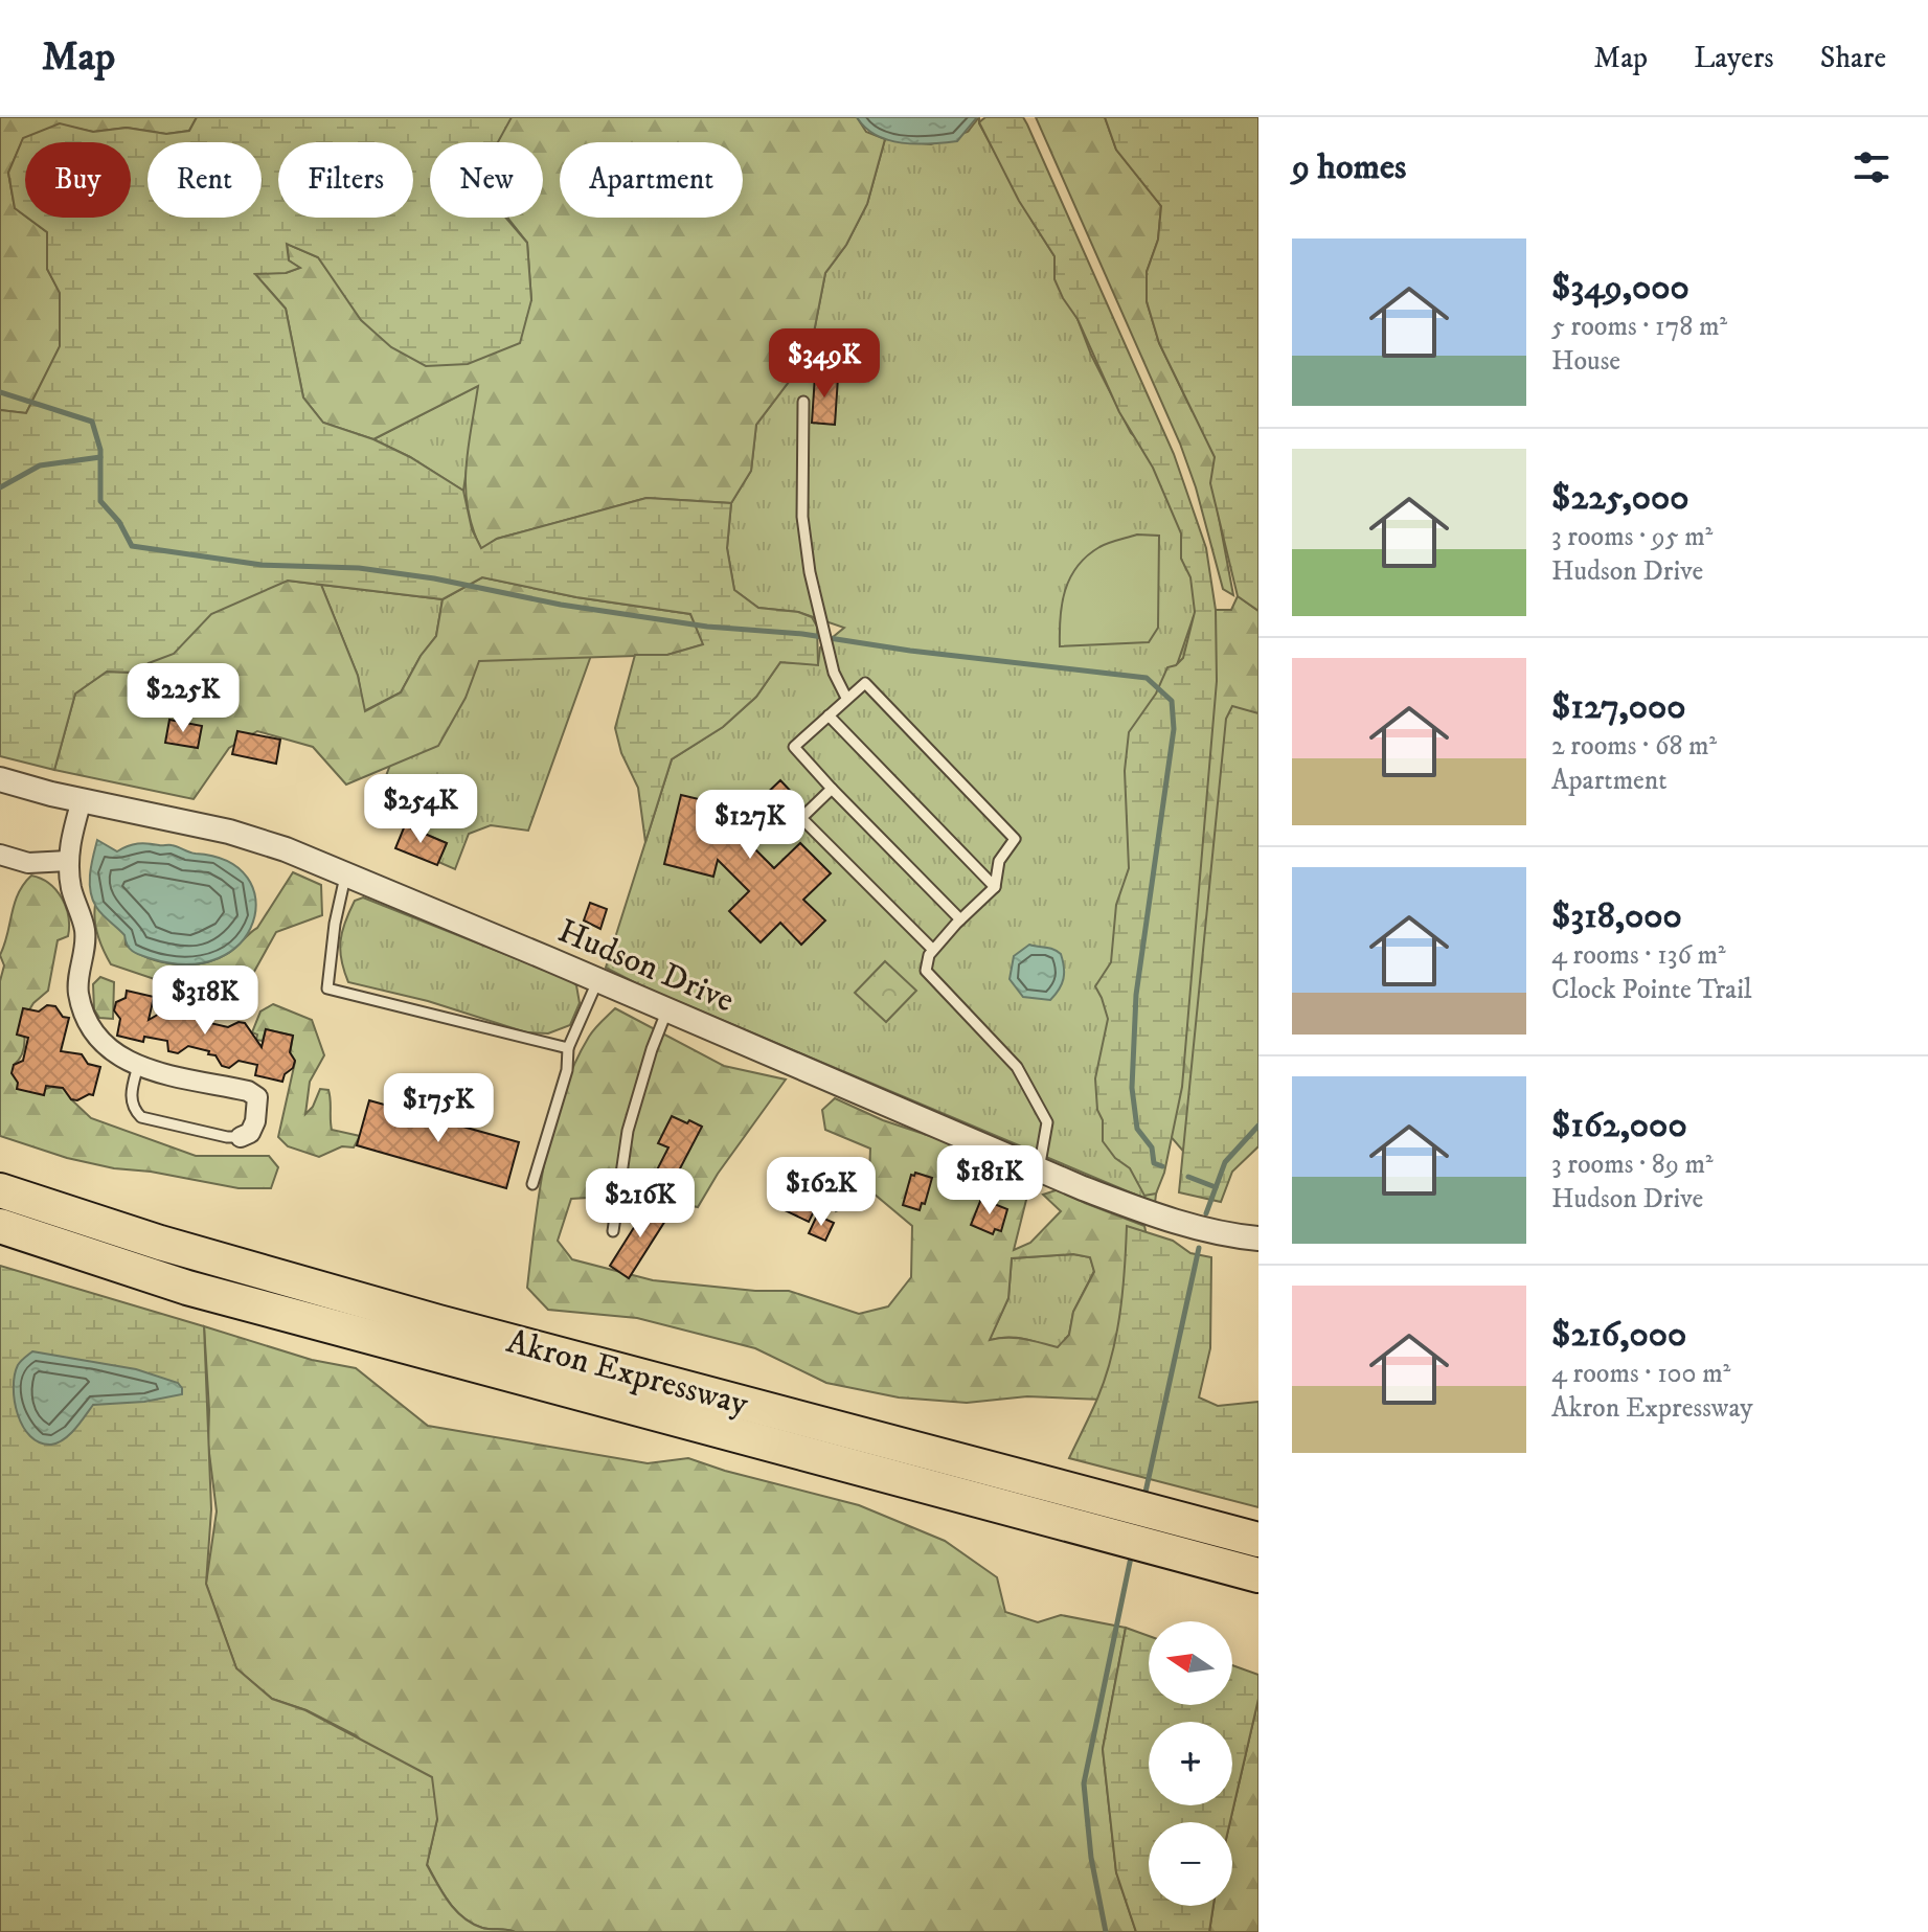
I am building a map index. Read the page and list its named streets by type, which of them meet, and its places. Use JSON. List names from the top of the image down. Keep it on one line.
{"streets":{"highway":["Akron Expressway"],"street":["Hudson Drive"]},"north":"left","page":{"header":"Map","nav":["Map","Layers","Share"],"heading":"9 homes","chip":["Buy","Rent","Filters","New","Apartment"],"list":[{"name":"$349,000","note":"5 rooms · 178 m² · House"},{"name":"$225,000","note":"3 rooms · 95 m² · Hudson Drive"},{"name":"$127,000","note":"2 rooms · 68 m² · Apartment"},{"name":"$318,000","note":"4 rooms · 136 m² · Clock Pointe Trail"},{"name":"$162,000","note":"3 rooms · 89 m² · Hudson Drive"},{"name":"$216,000","note":"4 rooms · 100 m² · Akron Expressway"}],"price":["$349K","$225K","$254K","$127K","$318K","$175K","$181K","$162K","$216K"],"map_buttons":["+","−"]}}
